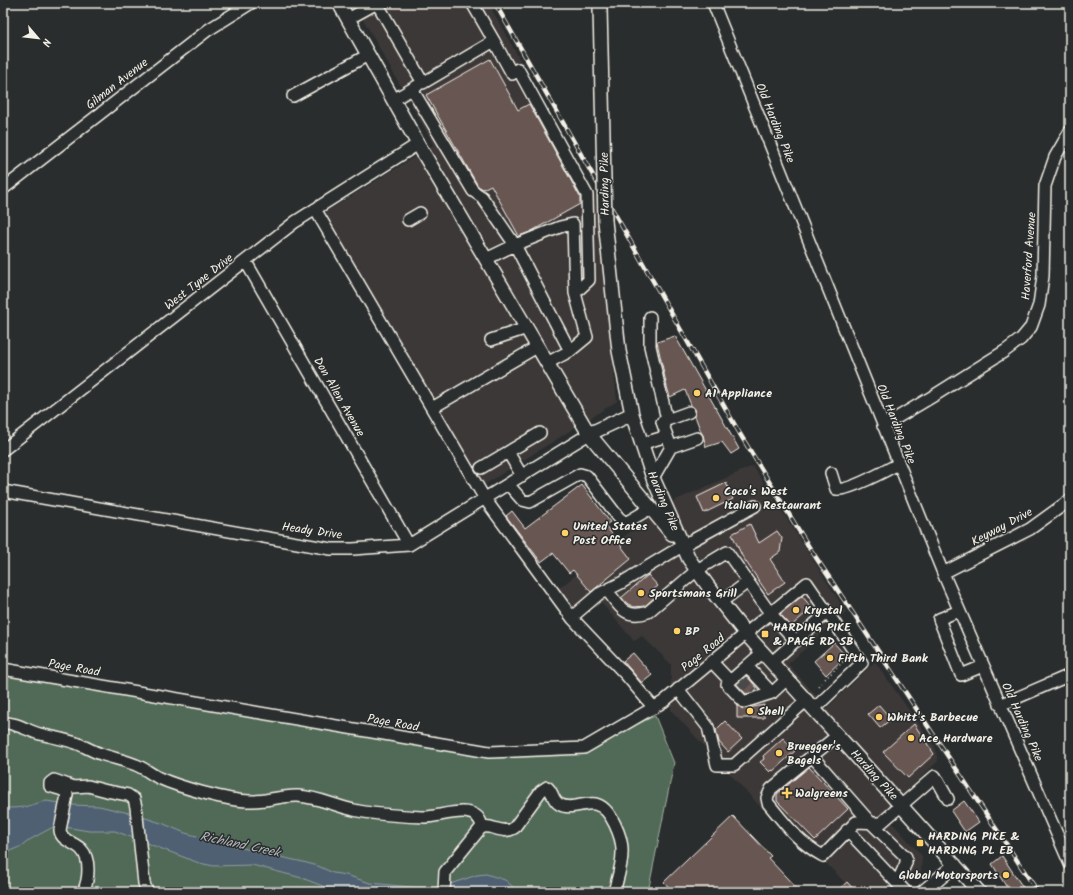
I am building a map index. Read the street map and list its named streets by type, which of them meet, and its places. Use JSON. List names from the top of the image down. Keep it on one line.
{"streets":{"main road":["Harding Pike"],"street":["Gilman Avenue","Old Harding Pike","Haverford Avenue","West Tyne Drive","Don Allen Avenue","Keyway Drive","Heady Drive","Page Road"]},"crossings":[["Old Harding Pike","Haverford Avenue"],["Old Harding Pike","Keyway Drive"],["Harding Pike","Page Road"],["West Tyne Drive","Don Allen Avenue"],["Don Allen Avenue","Heady Drive"]],"water":["Richland Creek"],"places":{"other":["A1 Appliance","Coco's West Italian Restaurant","United States Post Office","Sportsmans Grill","Krystal","BP","Fifth Third Bank","Shell","Whitt's Barbecue","Ace Hardware","Bruegger's Bagels","Global Motorsports"],"transit":["HARDING PIKE & PAGE RD SB","HARDING PIKE & HARDING PL EB"],"health":["Walgreens"]},"north":"bottom right"}
